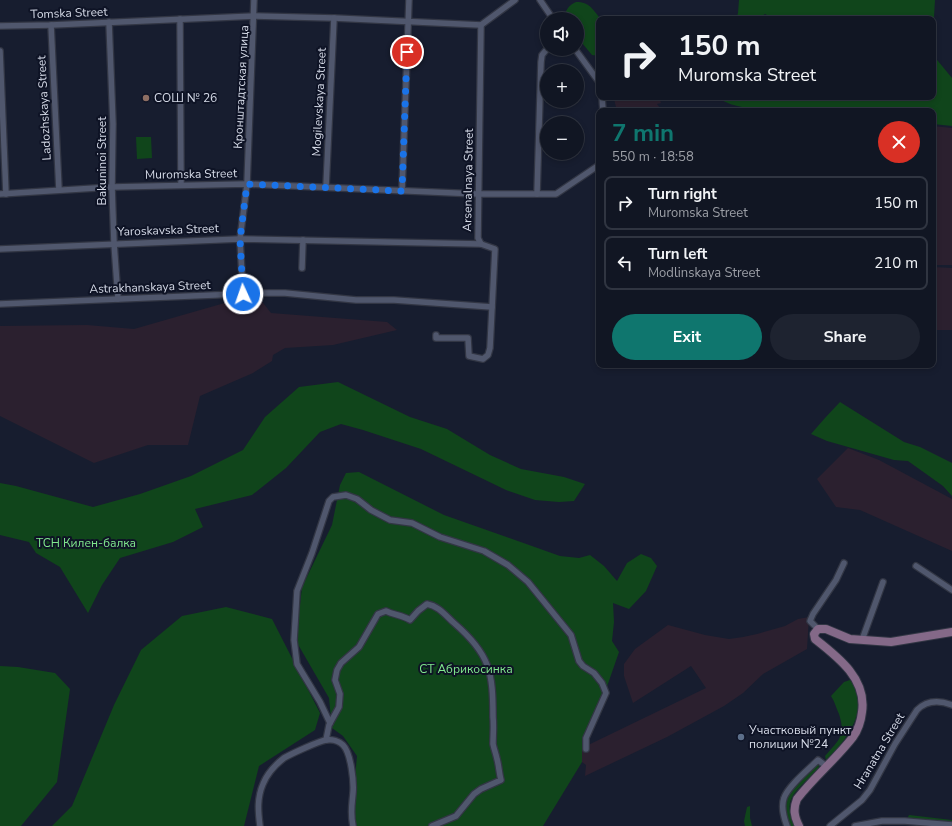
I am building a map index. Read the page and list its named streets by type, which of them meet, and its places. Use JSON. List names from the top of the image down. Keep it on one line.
{"streets":{"street":["Tomska Street","Кронштадтская улица","Mogilevskaya Street","Ladozhskaya Street","Bakuninoi Street","Muromska Street","Arsenalnaya Street","Yaroskavska Street","Astrakhanskaya Street","Hranatna Street"]},"crossings":[["Tomska Street","Кронштадтская улица"],["Tomska Street","Mogilevskaya Street"],["Tomska Street","Ladozhskaya Street"],["Tomska Street","Bakuninoi Street"],["Tomska Street","Arsenalnaya Street"],["Кронштадтская улица","Muromska Street"],["Кронштадтская улица","Yaroskavska Street"],["Кронштадтская улица","Astrakhanskaya Street"],["Mogilevskaya Street","Muromska Street"],["Ladozhskaya Street","Muromska Street"],["Bakuninoi Street","Muromska Street"],["Bakuninoi Street","Yaroskavska Street"],["Bakuninoi Street","Astrakhanskaya Street"],["Muromska Street","Arsenalnaya Street"],["Arsenalnaya Street","Yaroskavska Street"],["Arsenalnaya Street","Astrakhanskaya Street"]],"parks":["ТСН Килен-балка","СТ Абрикосинка"],"places":["СОШ № 26","Участковый пункт полиции №24"],"page":{"map_buttons":["+","−"],"turn":["150 m","Muromska Street"],"heading":["7 min","550 m · 18:58"],"list":[{"name":"Turn right","note":"Muromska Street","value":"150 m"},{"name":"Turn left","note":"Modlinskaya Street","value":"210 m"}],"buttons":["Exit","Share"]}}
